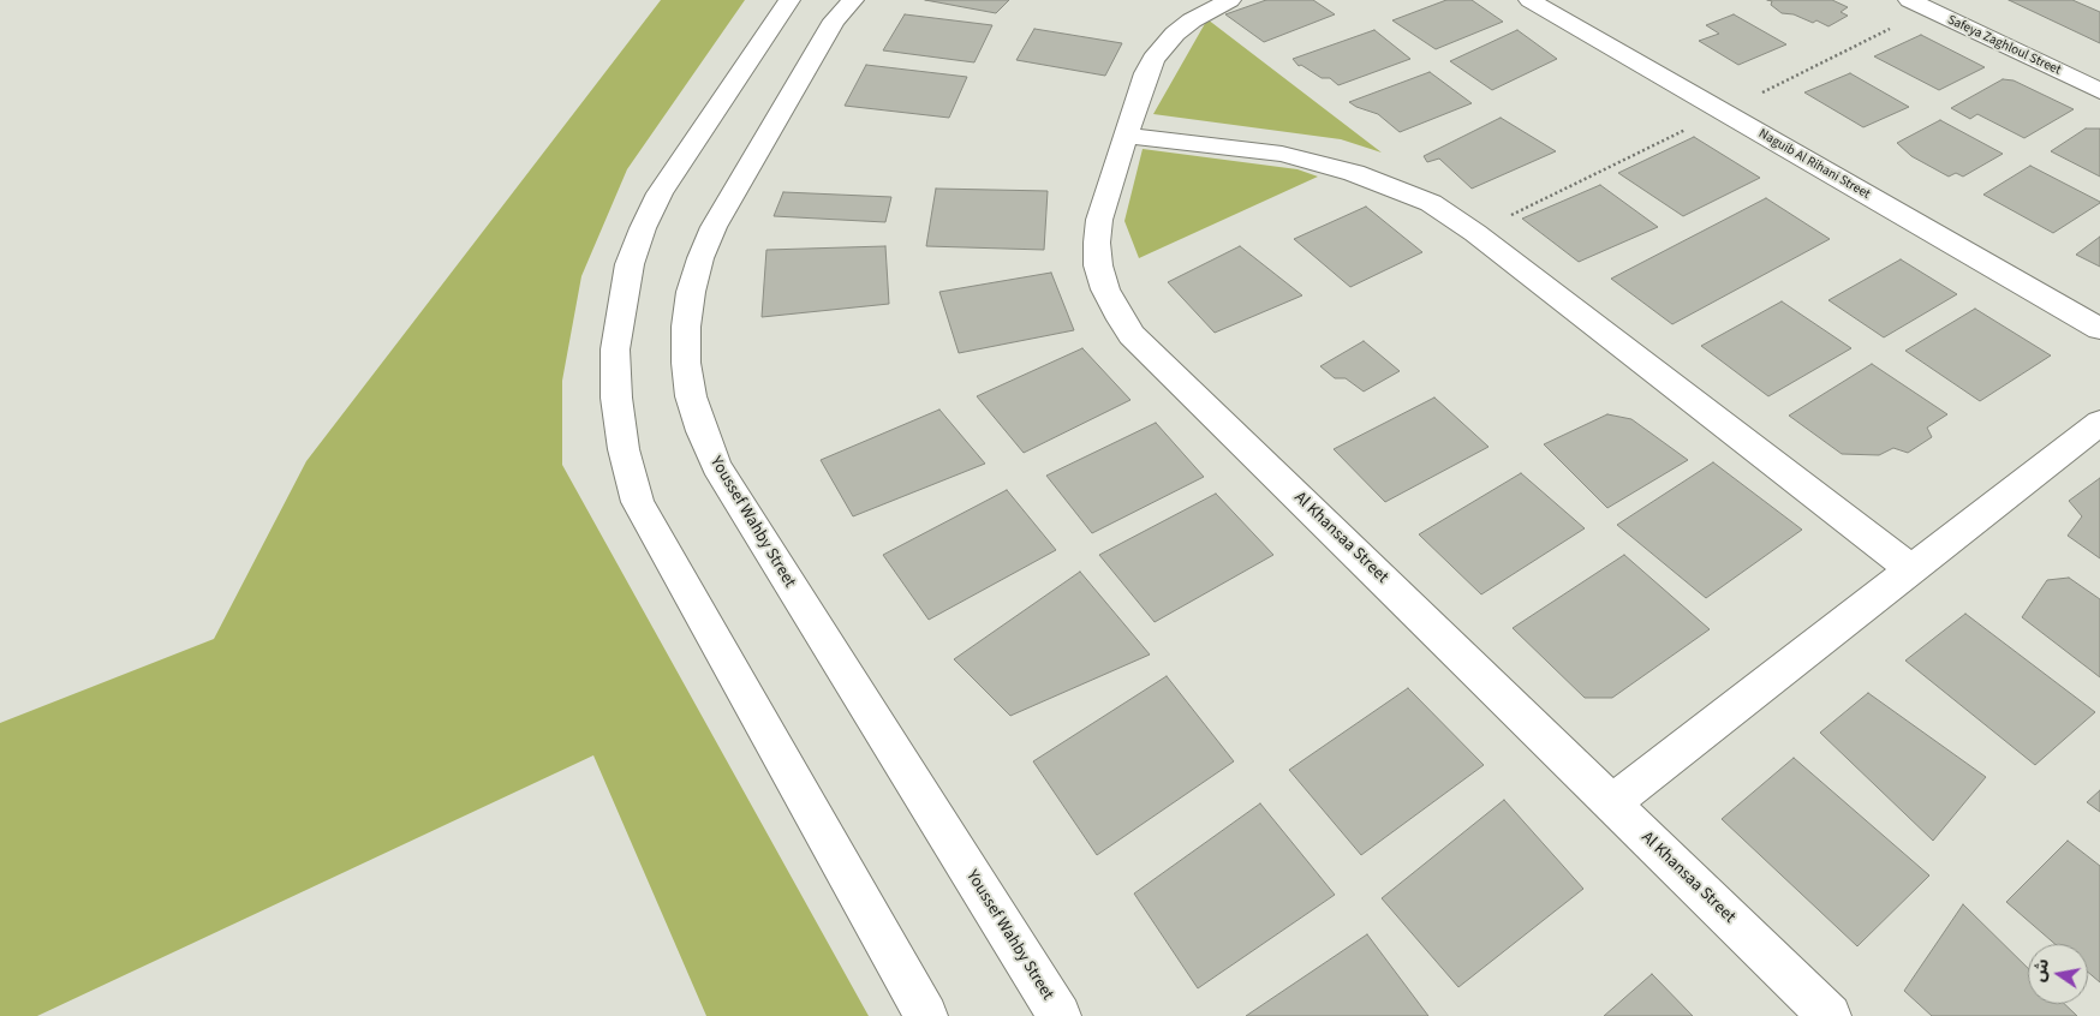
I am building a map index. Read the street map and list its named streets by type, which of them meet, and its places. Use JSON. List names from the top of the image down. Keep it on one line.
{"streets":{"street":["Safeya Zaghloul Street","Naguib Al Rihani Street","Youssef Wahby Street","Al Khansaa Street"]},"north":"left"}
